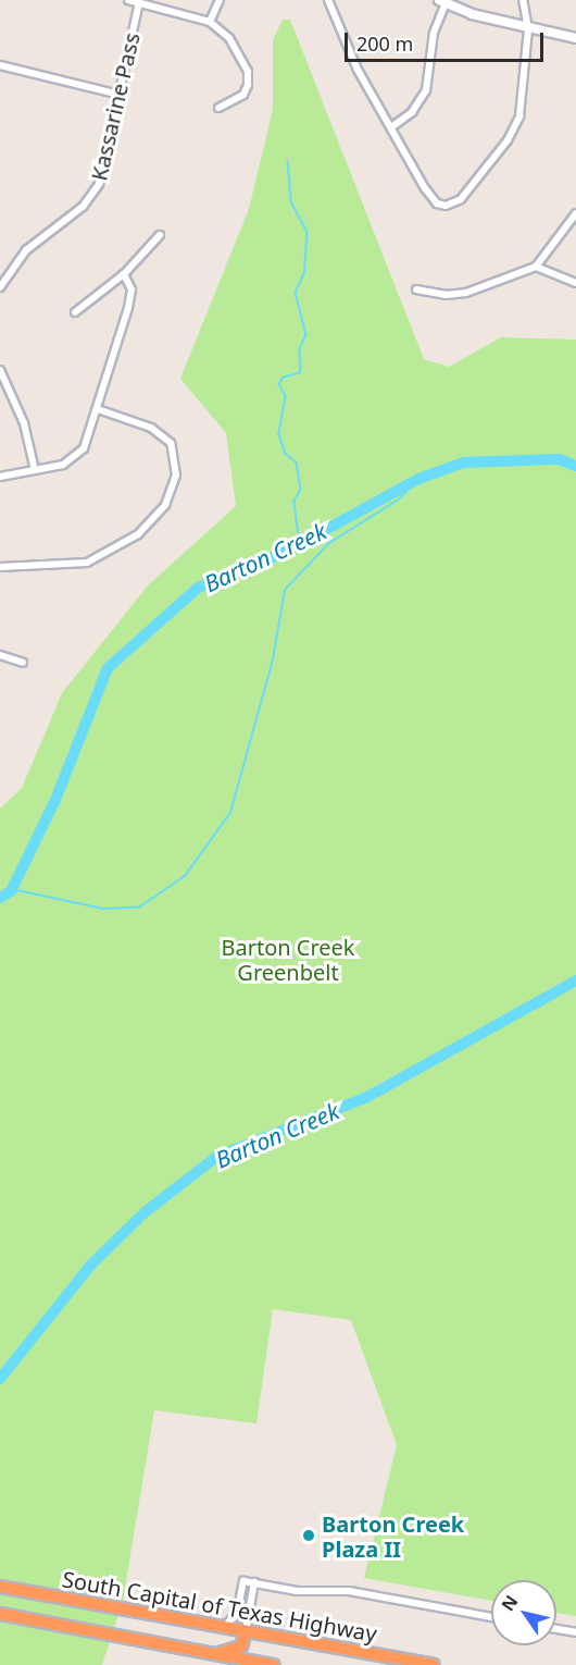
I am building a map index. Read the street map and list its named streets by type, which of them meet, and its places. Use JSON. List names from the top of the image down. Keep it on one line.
{"streets":{"highway":["South Capital of Texas Highway"],"street":["Kassarine Pass"]},"water":["Barton Creek"],"parks":["Barton Creek Greenbelt"],"places":["Barton Creek Plaza II"],"scale_bar":"200 m","north":"top left"}
